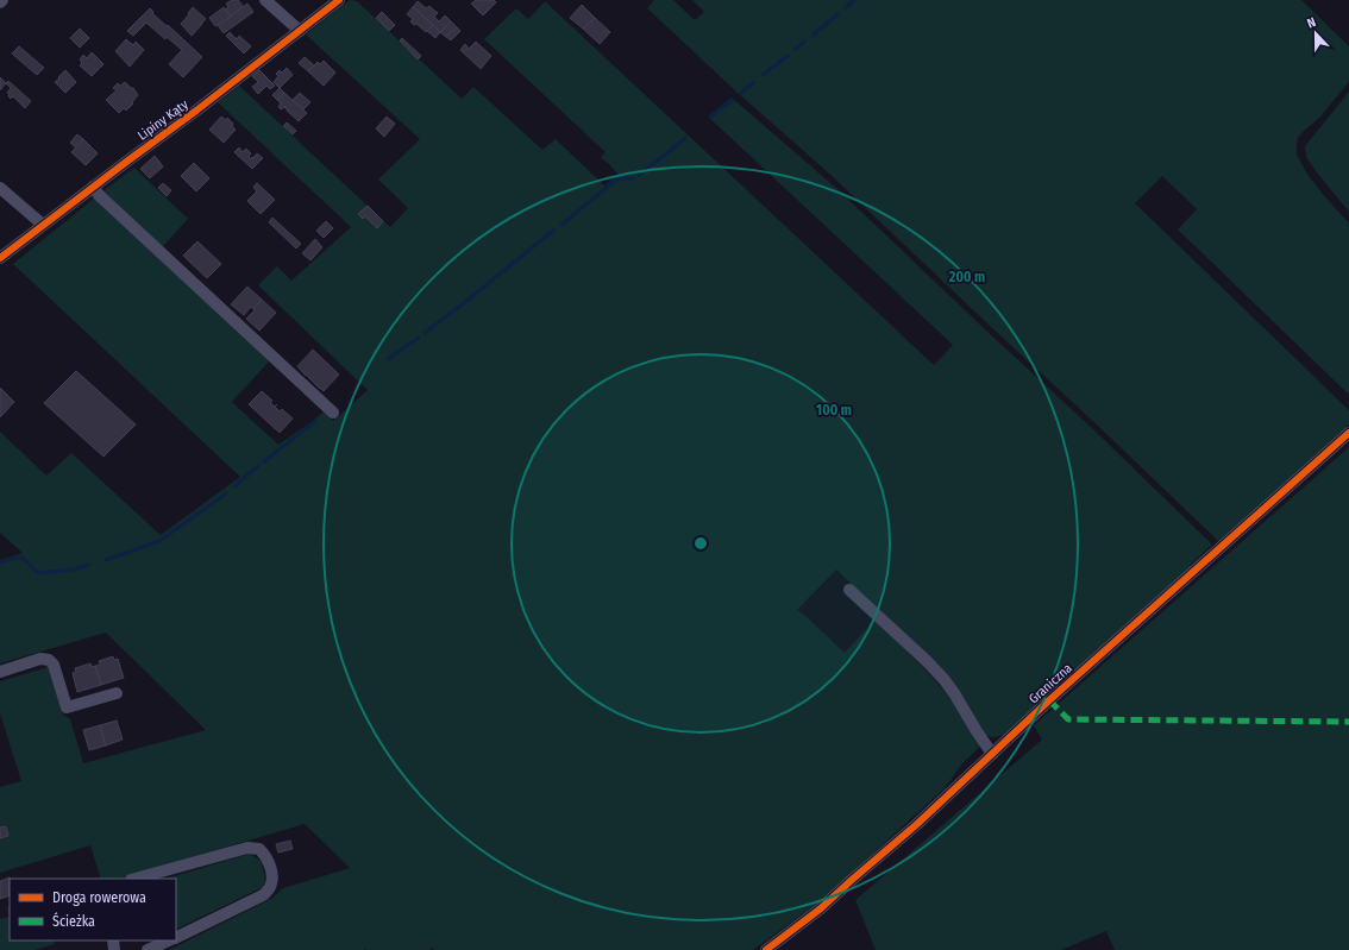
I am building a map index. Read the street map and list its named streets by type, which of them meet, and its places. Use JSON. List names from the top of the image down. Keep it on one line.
{"streets":{"street":["Lipiny Kąty","Graniczna"]},"legend":["Droga rowerowa","Ścieżka"],"north":"top","rings":["200 m","100 m"]}
